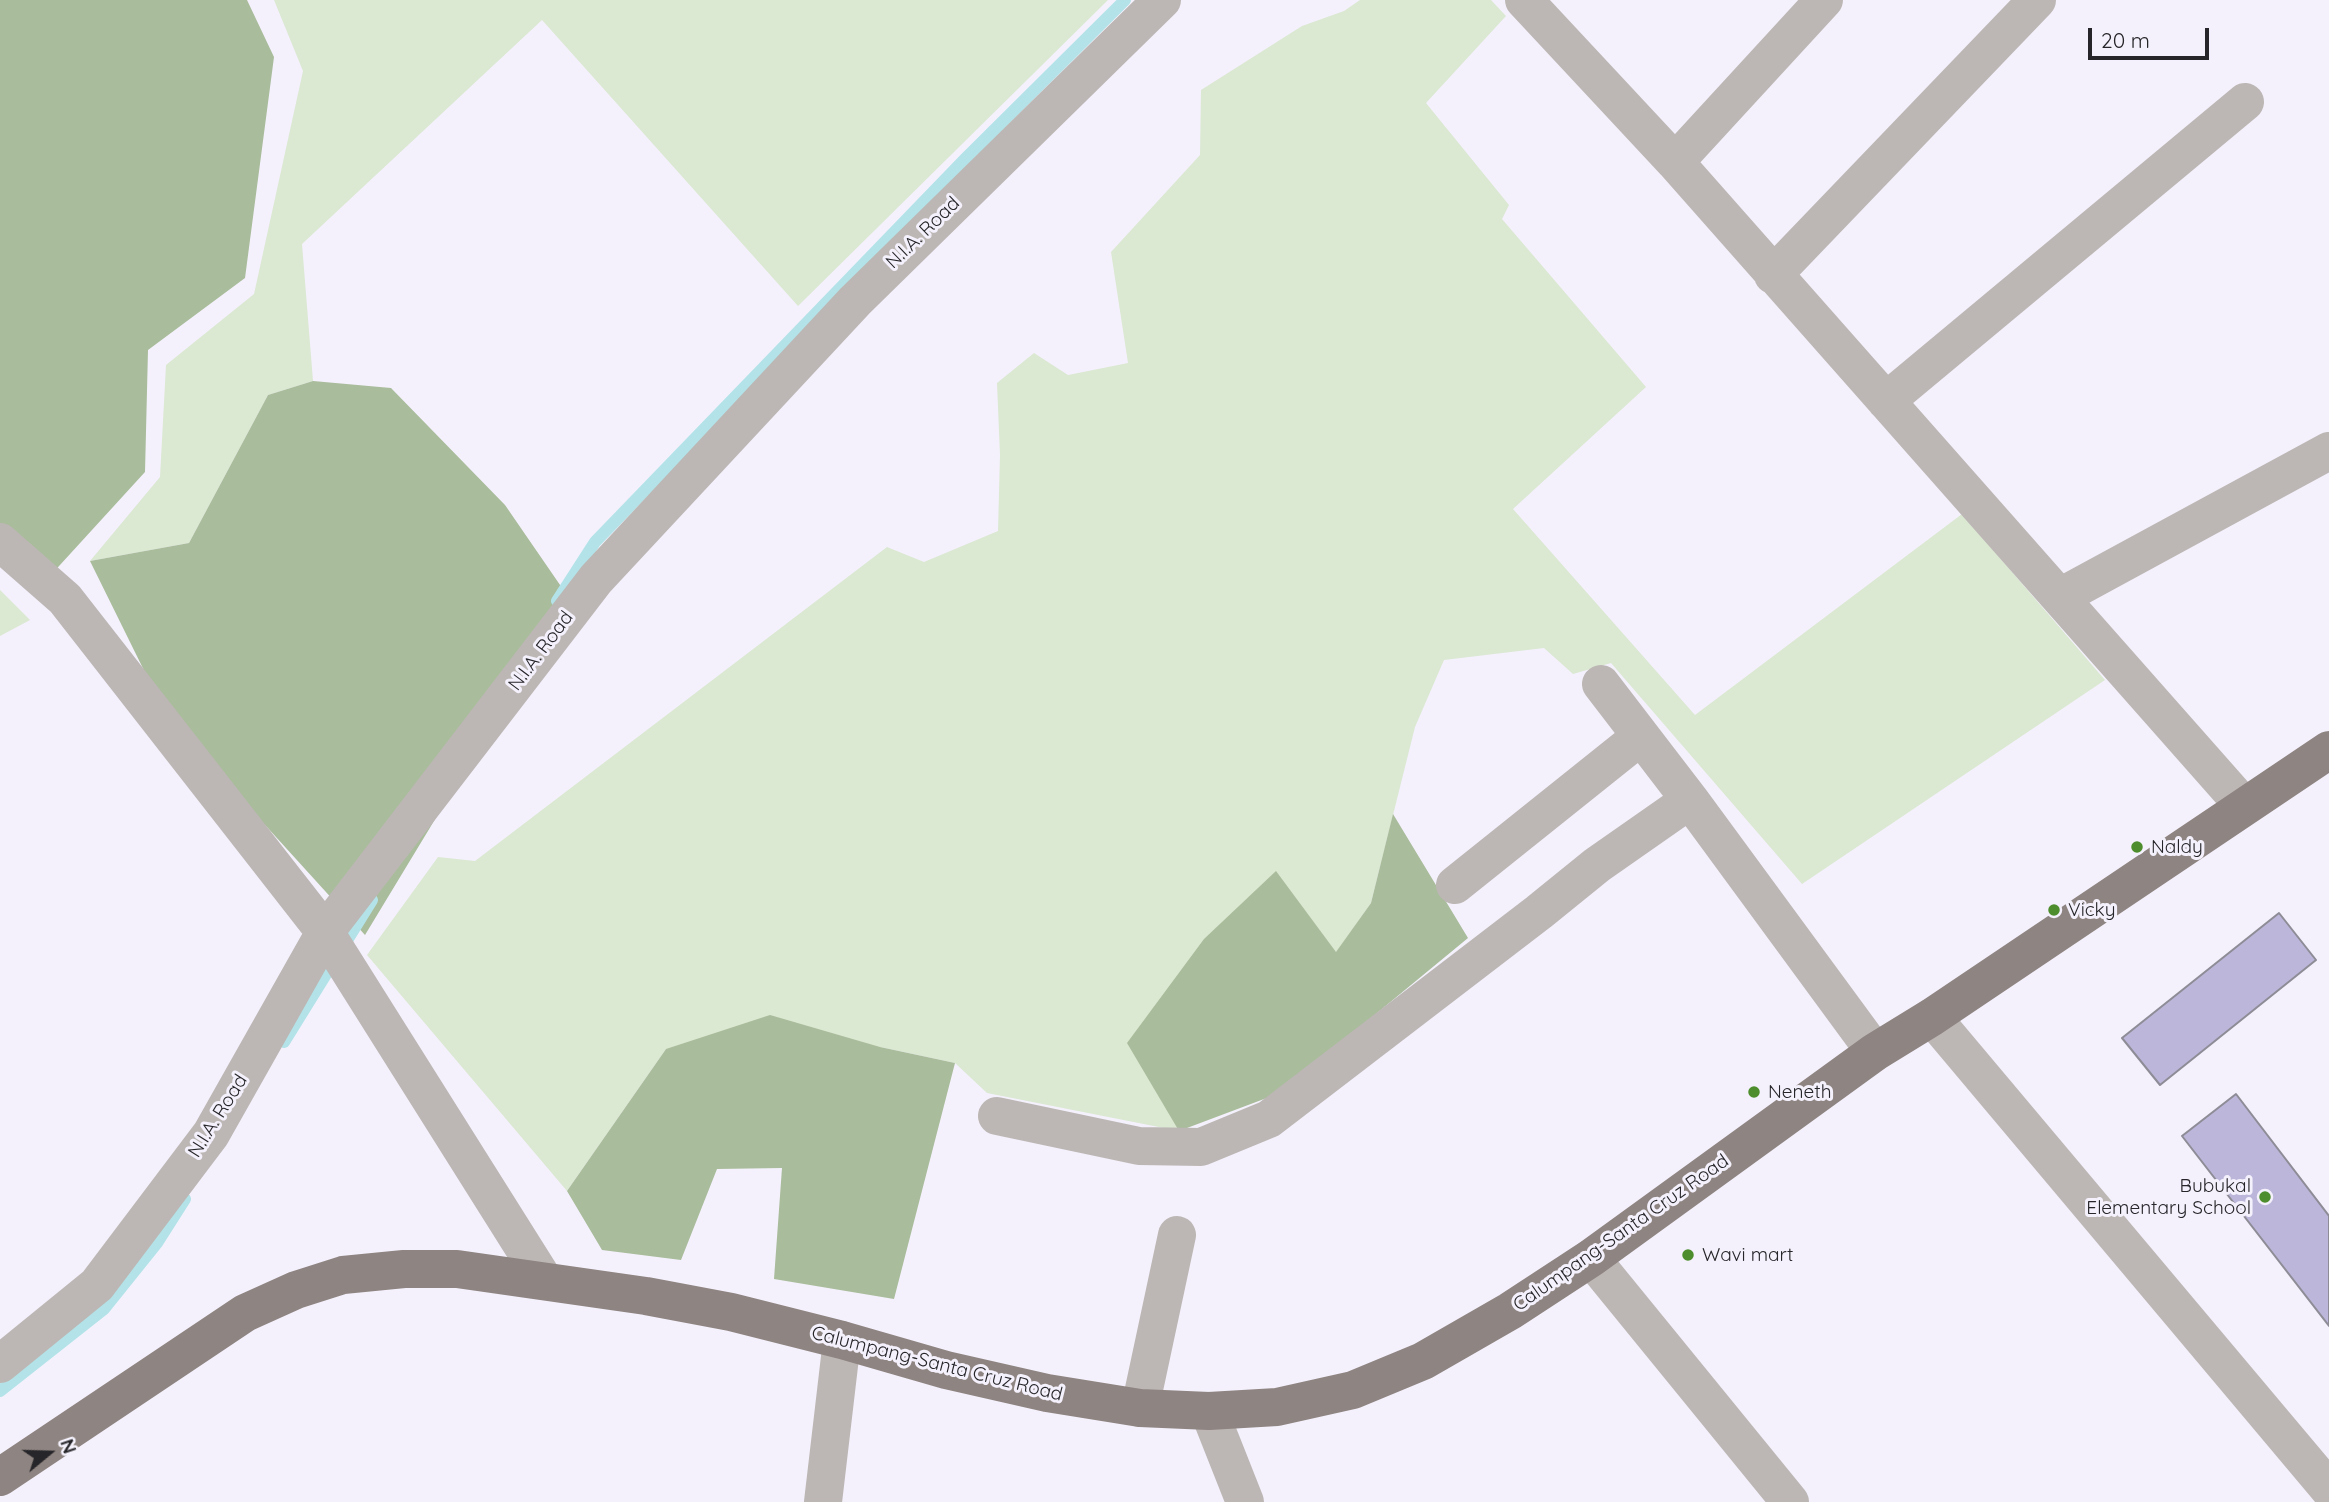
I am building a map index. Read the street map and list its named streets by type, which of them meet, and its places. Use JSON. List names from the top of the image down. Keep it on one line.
{"streets":{"main road":["Calumpang-Santa Cruz Road"],"street":["N.I.A. Road"]},"places":["Naldy","Vicky","Neneth","Bubukal Elementary School","Wavi mart"],"scale_bar":"20 m","north":"right"}
